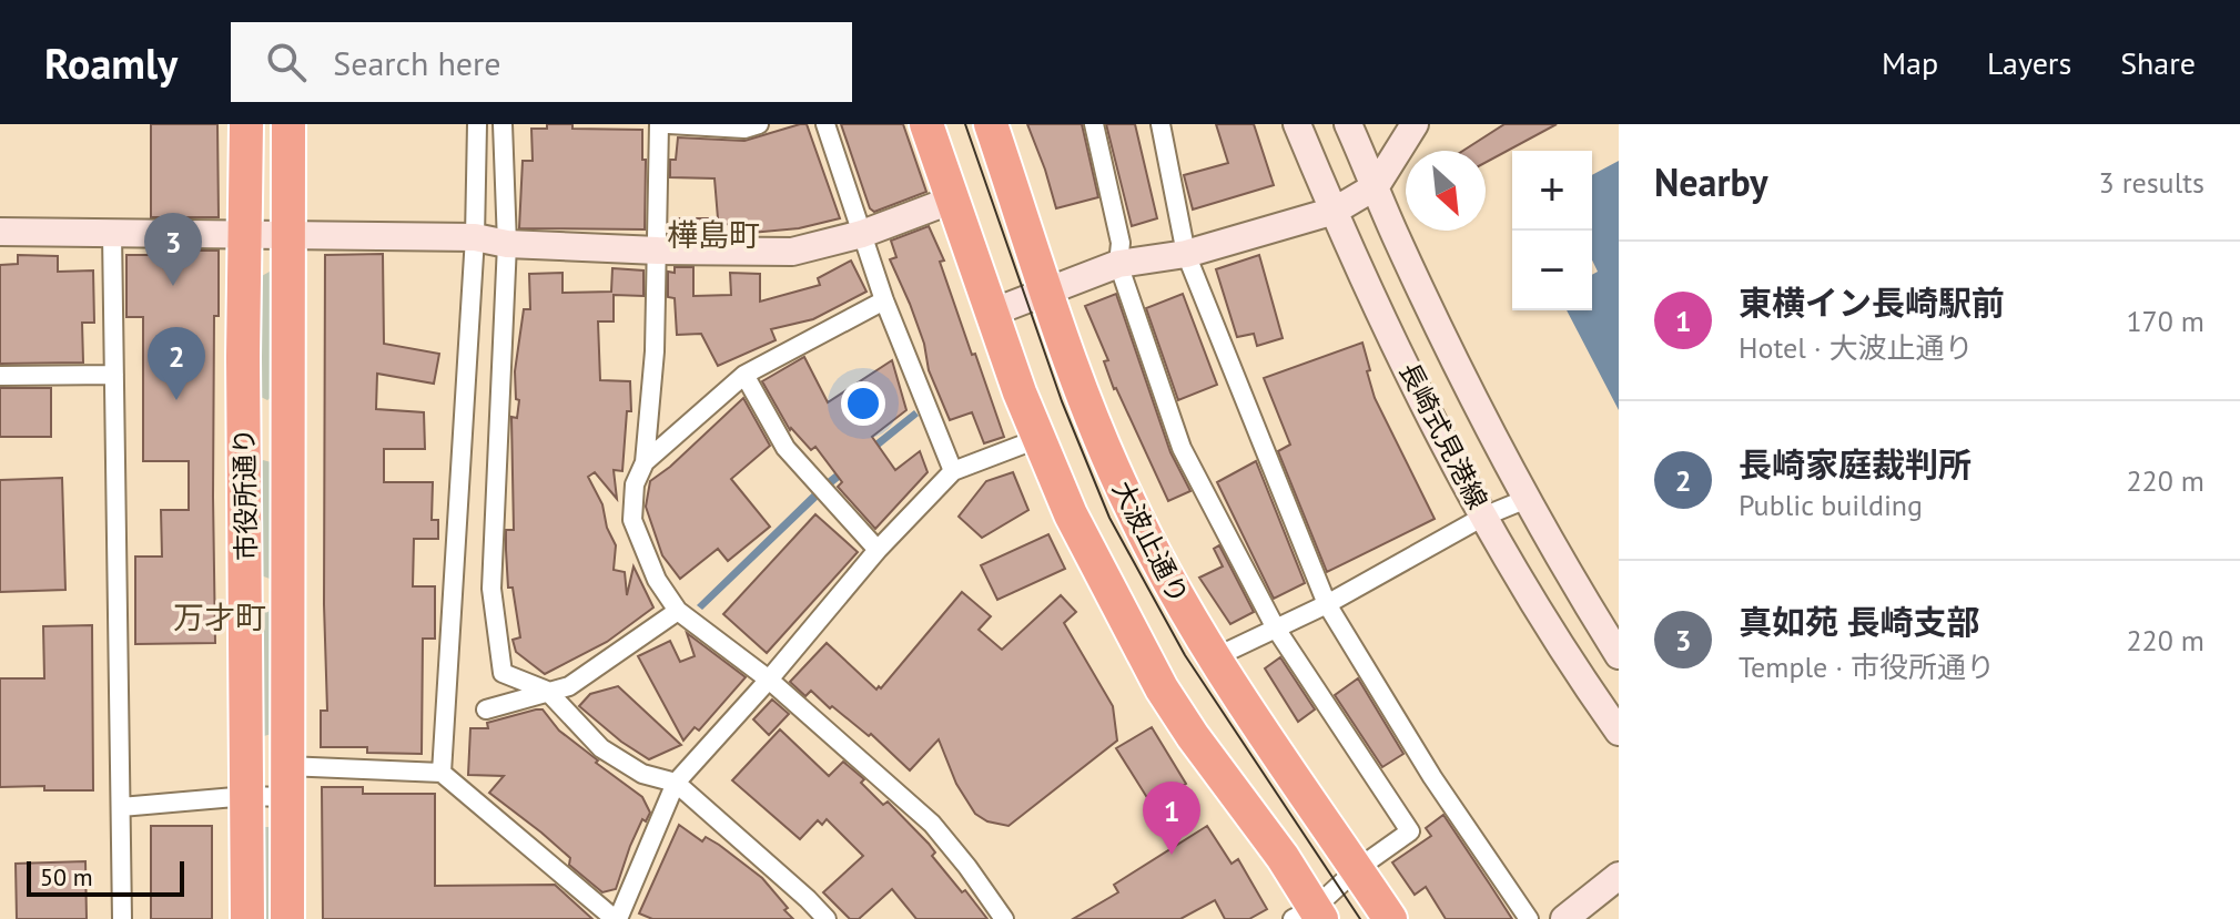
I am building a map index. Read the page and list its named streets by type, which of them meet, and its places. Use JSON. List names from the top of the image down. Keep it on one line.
{"streets":{"highway":["市役所通り","大波止通り"],"street":["長崎式見港線"]},"districts":["樺島町","万才町"],"scale_bar":"50 m","north":"bottom right","page":{"header":"Roamly","search":"Search here","nav":["Map","Layers","Share"],"heading":["Nearby","3 results"],"map_buttons":["+","−"],"pins":["3","2","1"],"list":[{"mark":"1","name":"東横イン長崎駅前","note":"Hotel · 大波止通り","value":"170 m"},{"mark":"2","name":"長崎家庭裁判所","note":"Public building","value":"220 m"},{"mark":"3","name":"真如苑 長崎支部","note":"Temple · 市役所通り","value":"220 m"}],"scale":"50 m"}}
